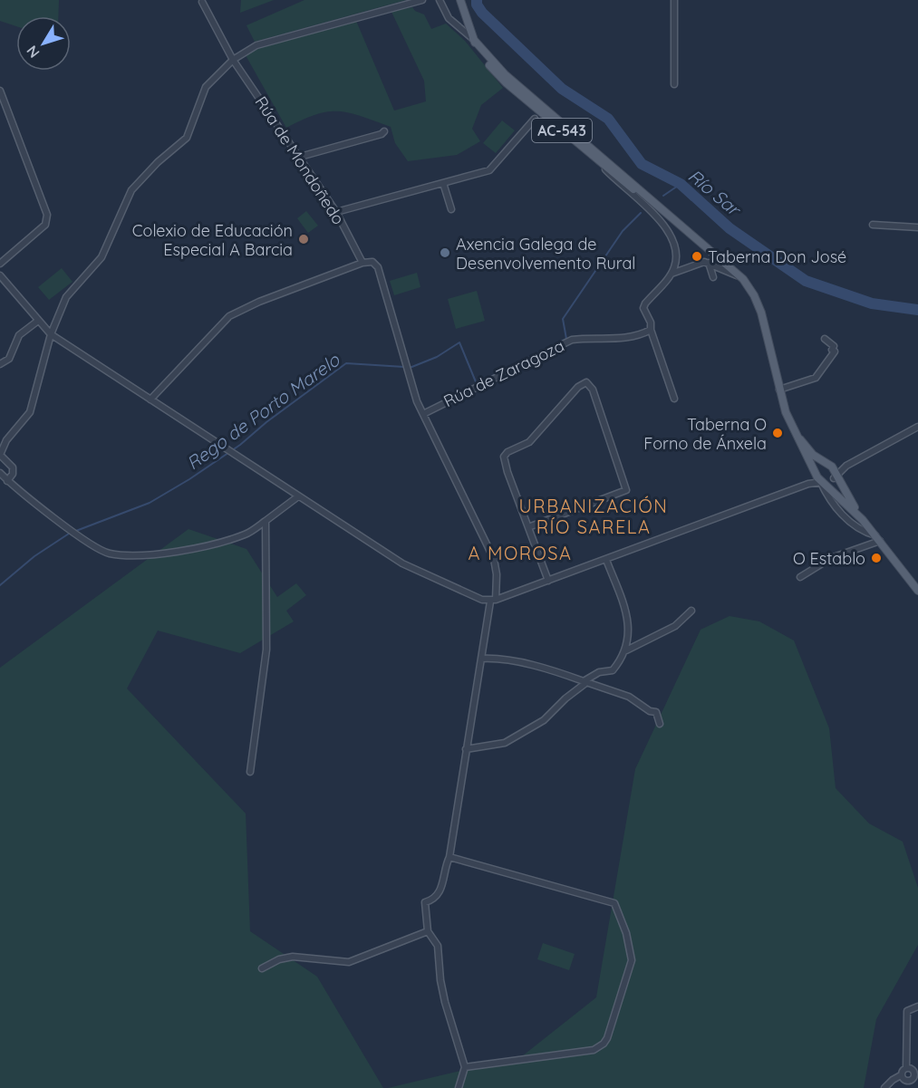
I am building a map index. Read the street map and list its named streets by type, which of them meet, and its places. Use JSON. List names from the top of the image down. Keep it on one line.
{"streets":{"main road":["AC-543"],"street":["Rúa de Mondoñedo","Rúa de Zaragoza"]},"districts":["URBANIZACIÓN RÍO SARELA","A MOROSA"],"water":["Río Sar","Rego de Porto Marelo"],"places":["Colexio de Educación Especial A Barcia","Axencia Galega de Desenvolvemento Rural","Taberna Don José","Taberna O Forno de Ánxela","O Establo"],"north":"bottom left"}
